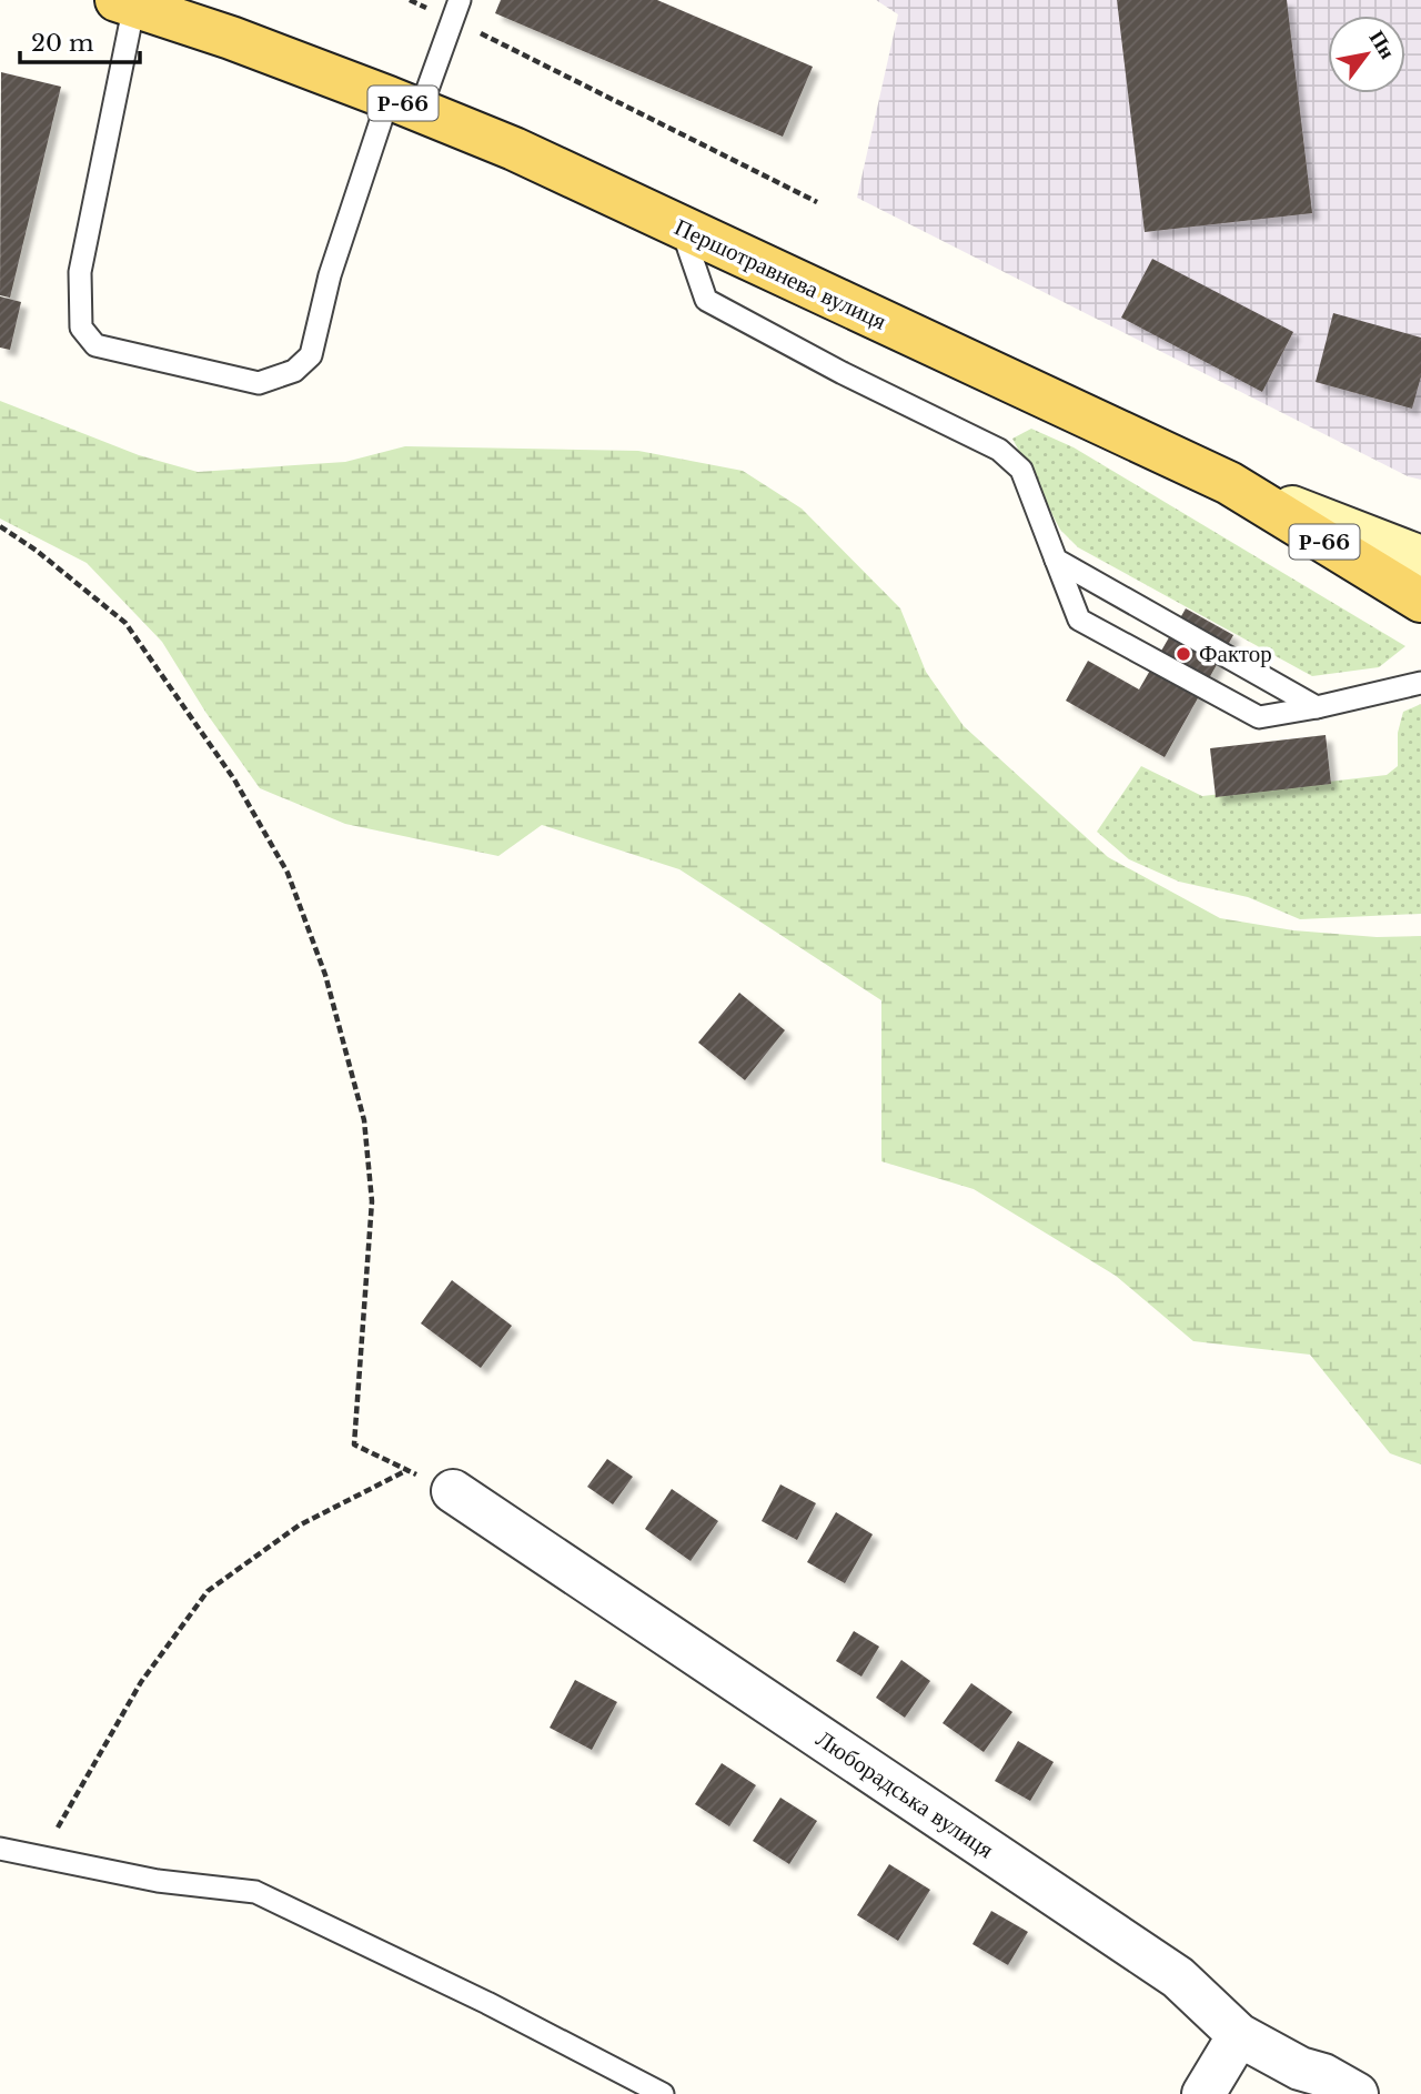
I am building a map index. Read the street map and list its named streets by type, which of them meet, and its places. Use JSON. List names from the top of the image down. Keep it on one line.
{"streets":{"main road":["Р-66","Першотравнева вулиця"],"street":["Люборадська вулиця"]},"places":["Фактор"],"scale_bar":"20 m","north":"top right"}
